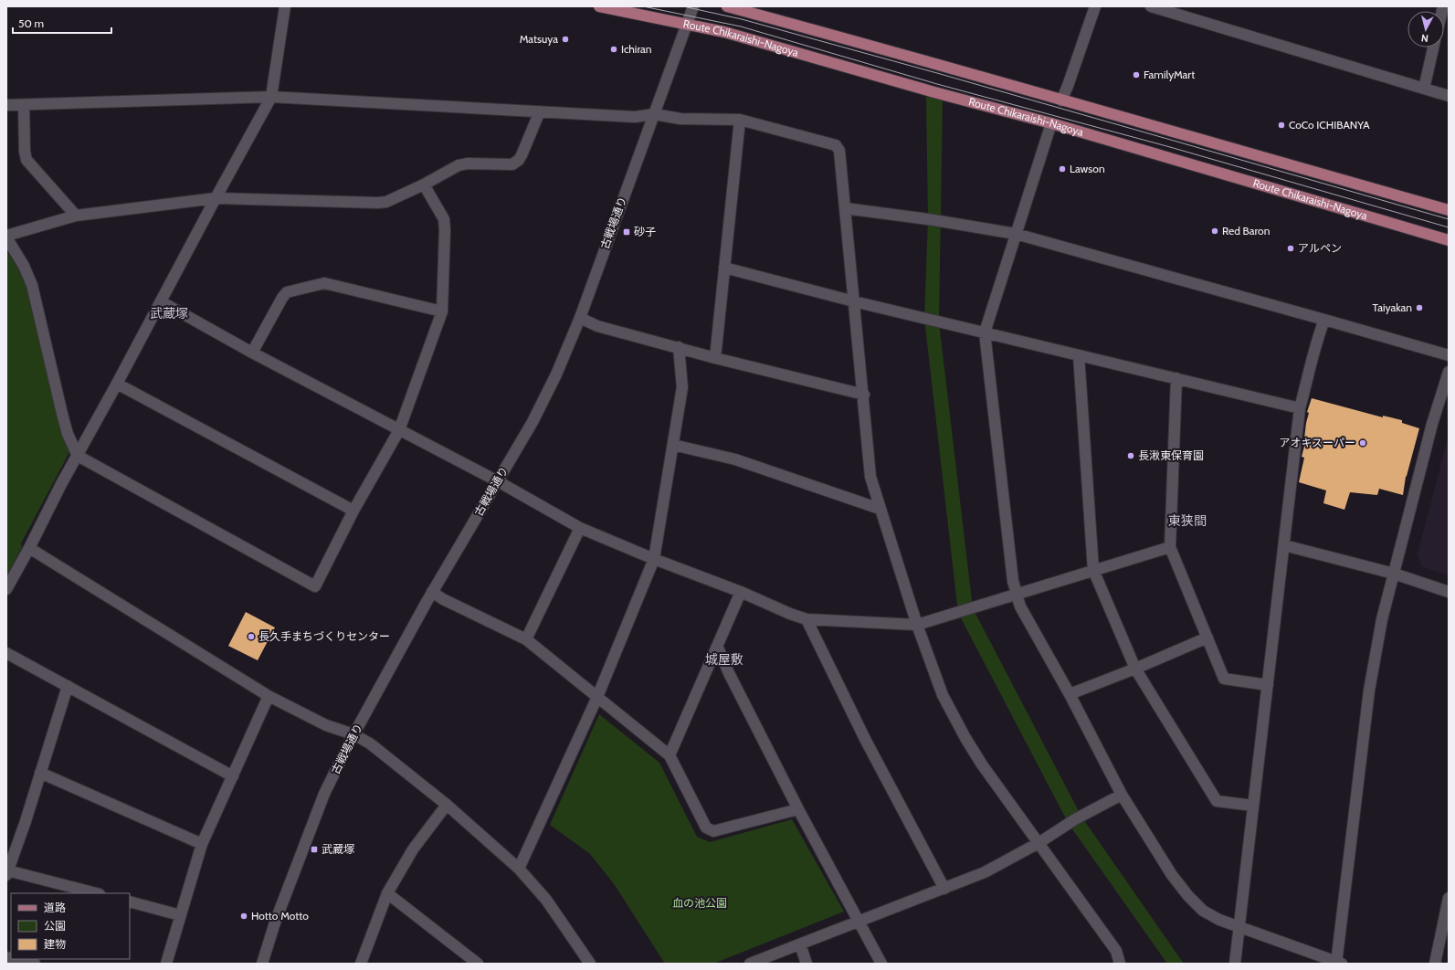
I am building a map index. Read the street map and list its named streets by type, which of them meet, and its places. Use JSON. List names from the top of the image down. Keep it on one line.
{"streets":{"main road":["Route Chikaraishi-Nagoya"],"street":["古戦場通り"]},"crossings":[["Route Chikaraishi-Nagoya","古戦場通り"]],"districts":["武蔵塚","東狭間","城屋敷"],"parks":["血の池公園"],"places":{"other":["Matsuya","Ichiran","FamilyMart","CoCo ICHIBANYA","Lawson","Red Baron","アルペン","Taiyakan","アオキスーパー","長湫東保育園","長久手まちづくりセンター","Hotto Motto"],"transit":["砂子","武蔵塚"]},"legend":["道路","公園","建物"],"scale_bar":"50 m","north":"bottom"}
